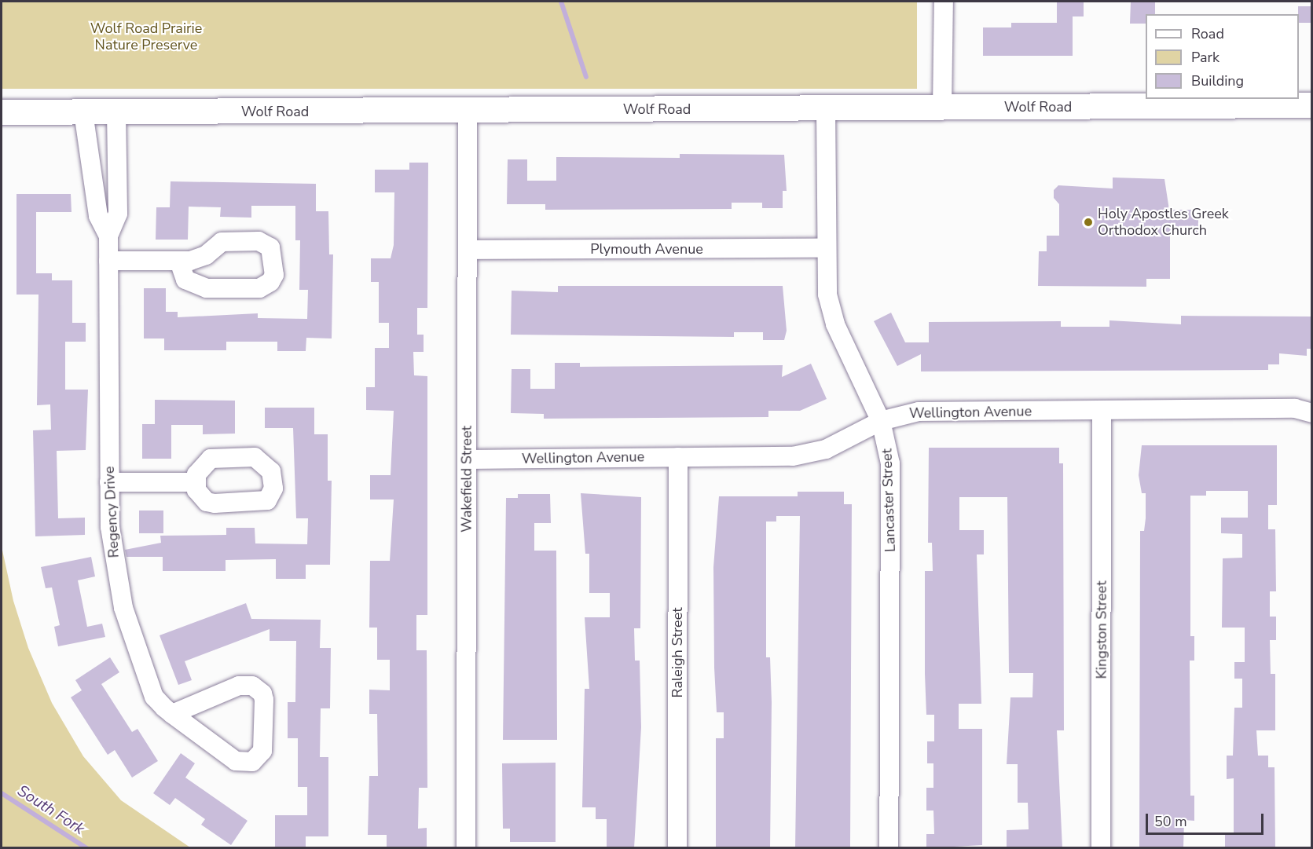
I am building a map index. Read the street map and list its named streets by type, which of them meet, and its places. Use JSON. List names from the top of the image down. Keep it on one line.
{"streets":{"main road":["Wolf Road"],"street":["Plymouth Avenue","Wellington Avenue","Wakefield Street","Lancaster Street","Regency Drive","Kingston Street","Raleigh Street"]},"crossings":[["Wolf Road","Wakefield Street"],["Wolf Road","Lancaster Street"],["Wolf Road","Regency Drive"],["Plymouth Avenue","Wakefield Street"],["Plymouth Avenue","Lancaster Street"],["Wellington Avenue","Wakefield Street"],["Wellington Avenue","Lancaster Street"],["Wellington Avenue","Kingston Street"],["Wellington Avenue","Raleigh Street"]],"water":["South Fork"],"parks":["Wolf Road Prairie Nature Preserve"],"places":["Holy Apostles Greek Orthodox Church"],"legend":["Road","Park","Building"],"scale_bar":"50 m"}
